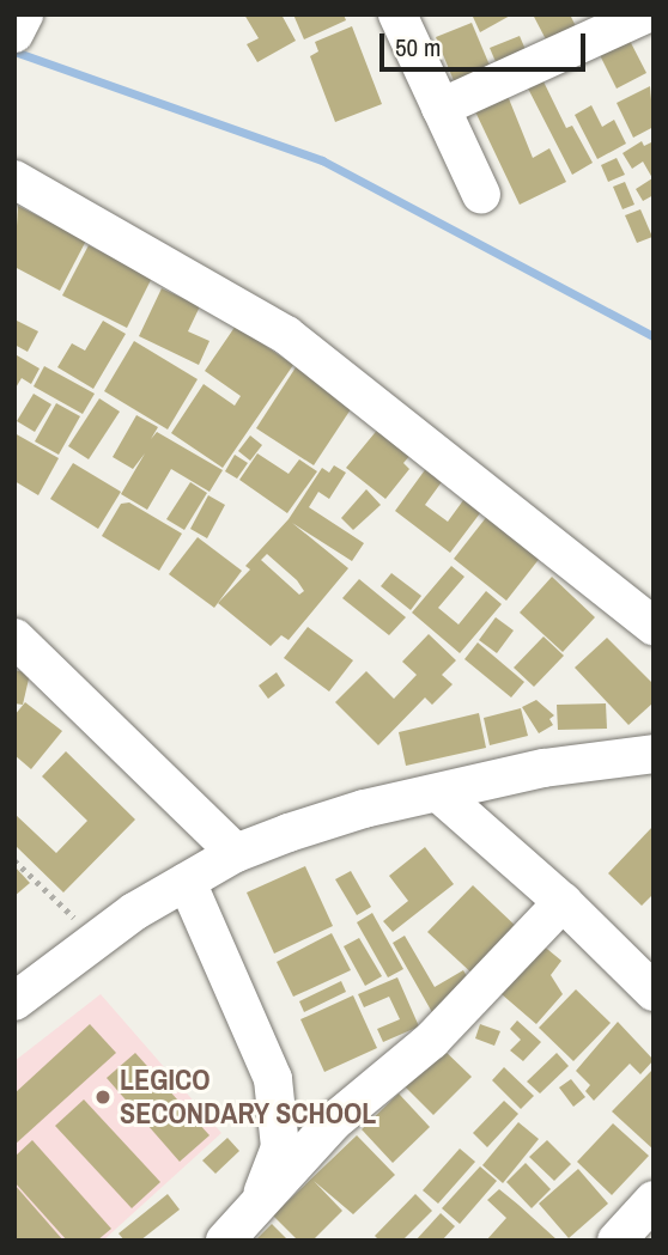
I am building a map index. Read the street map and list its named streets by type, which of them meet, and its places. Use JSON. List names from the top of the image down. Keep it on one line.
{"places":["LEGICO SECONDARY SCHOOL"],"scale_bar":"50 m"}
